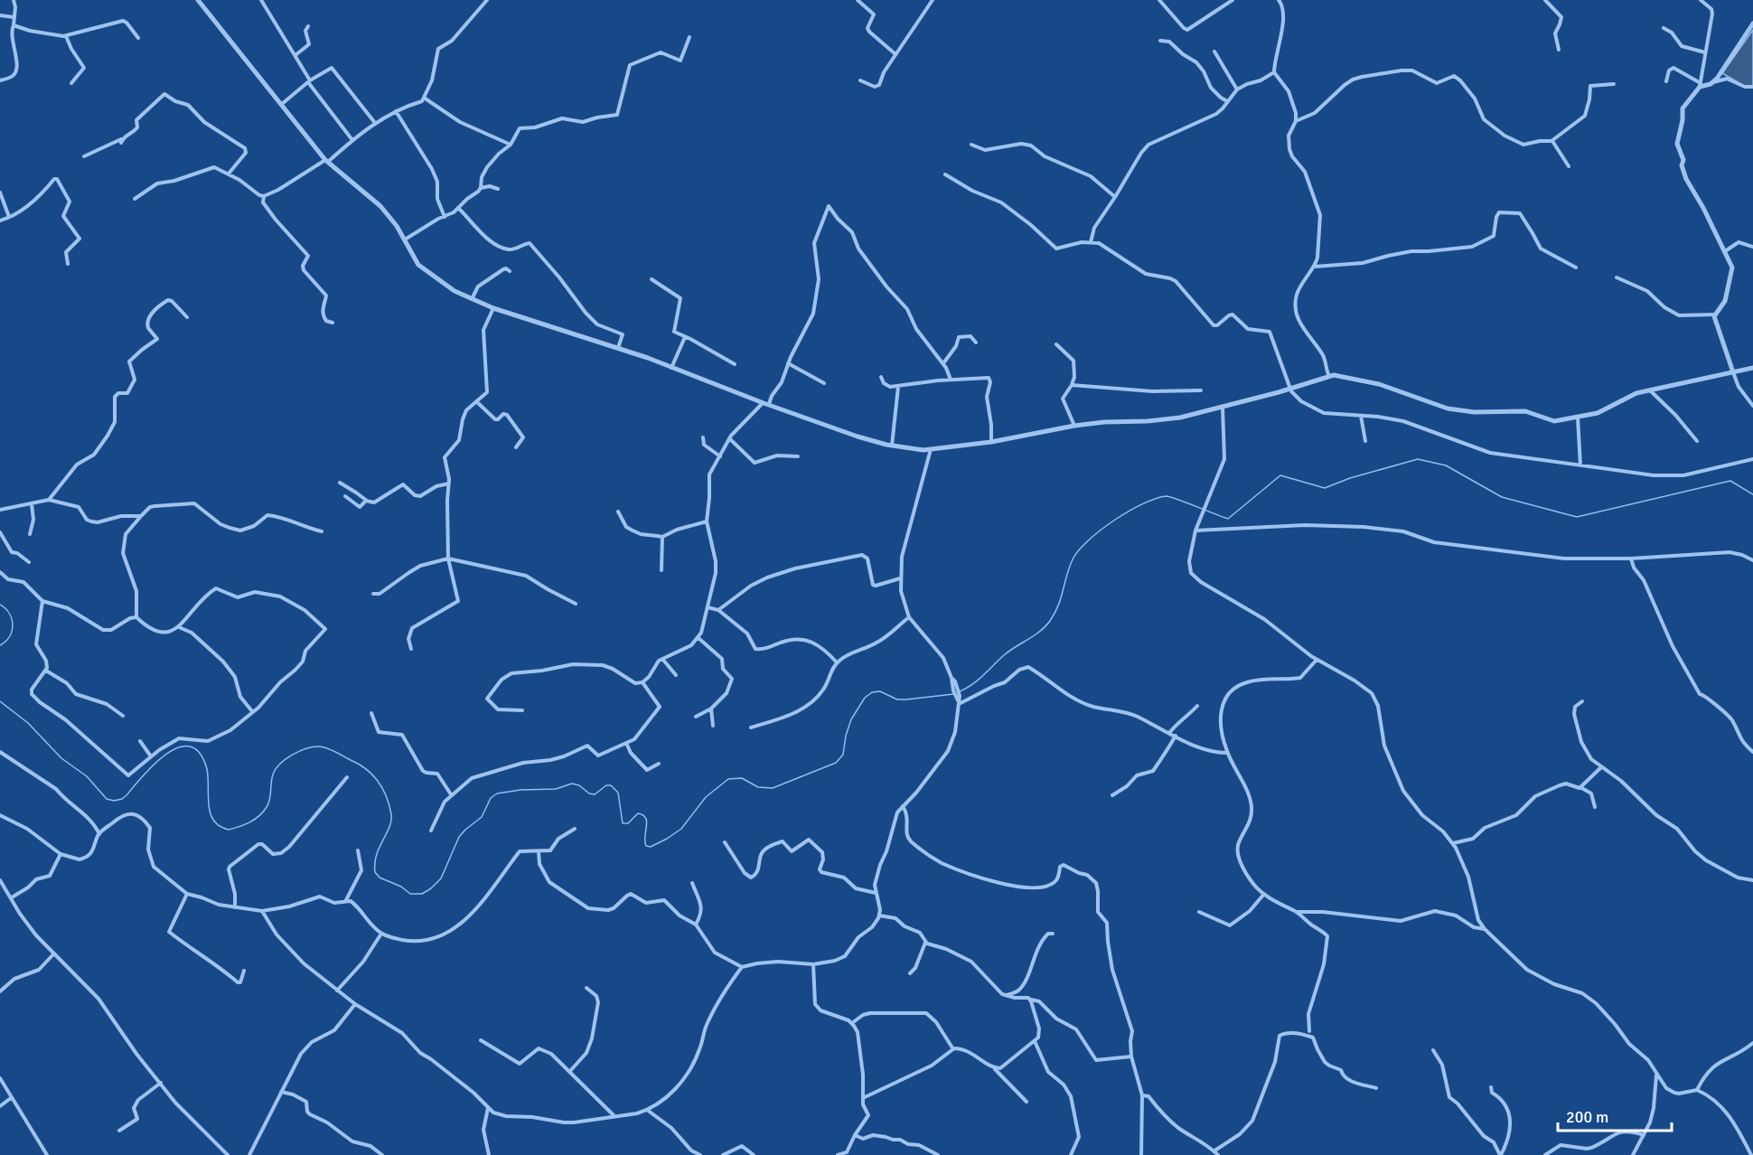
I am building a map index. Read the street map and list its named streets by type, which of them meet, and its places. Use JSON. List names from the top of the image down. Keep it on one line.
{"scale_bar":"200 m"}
